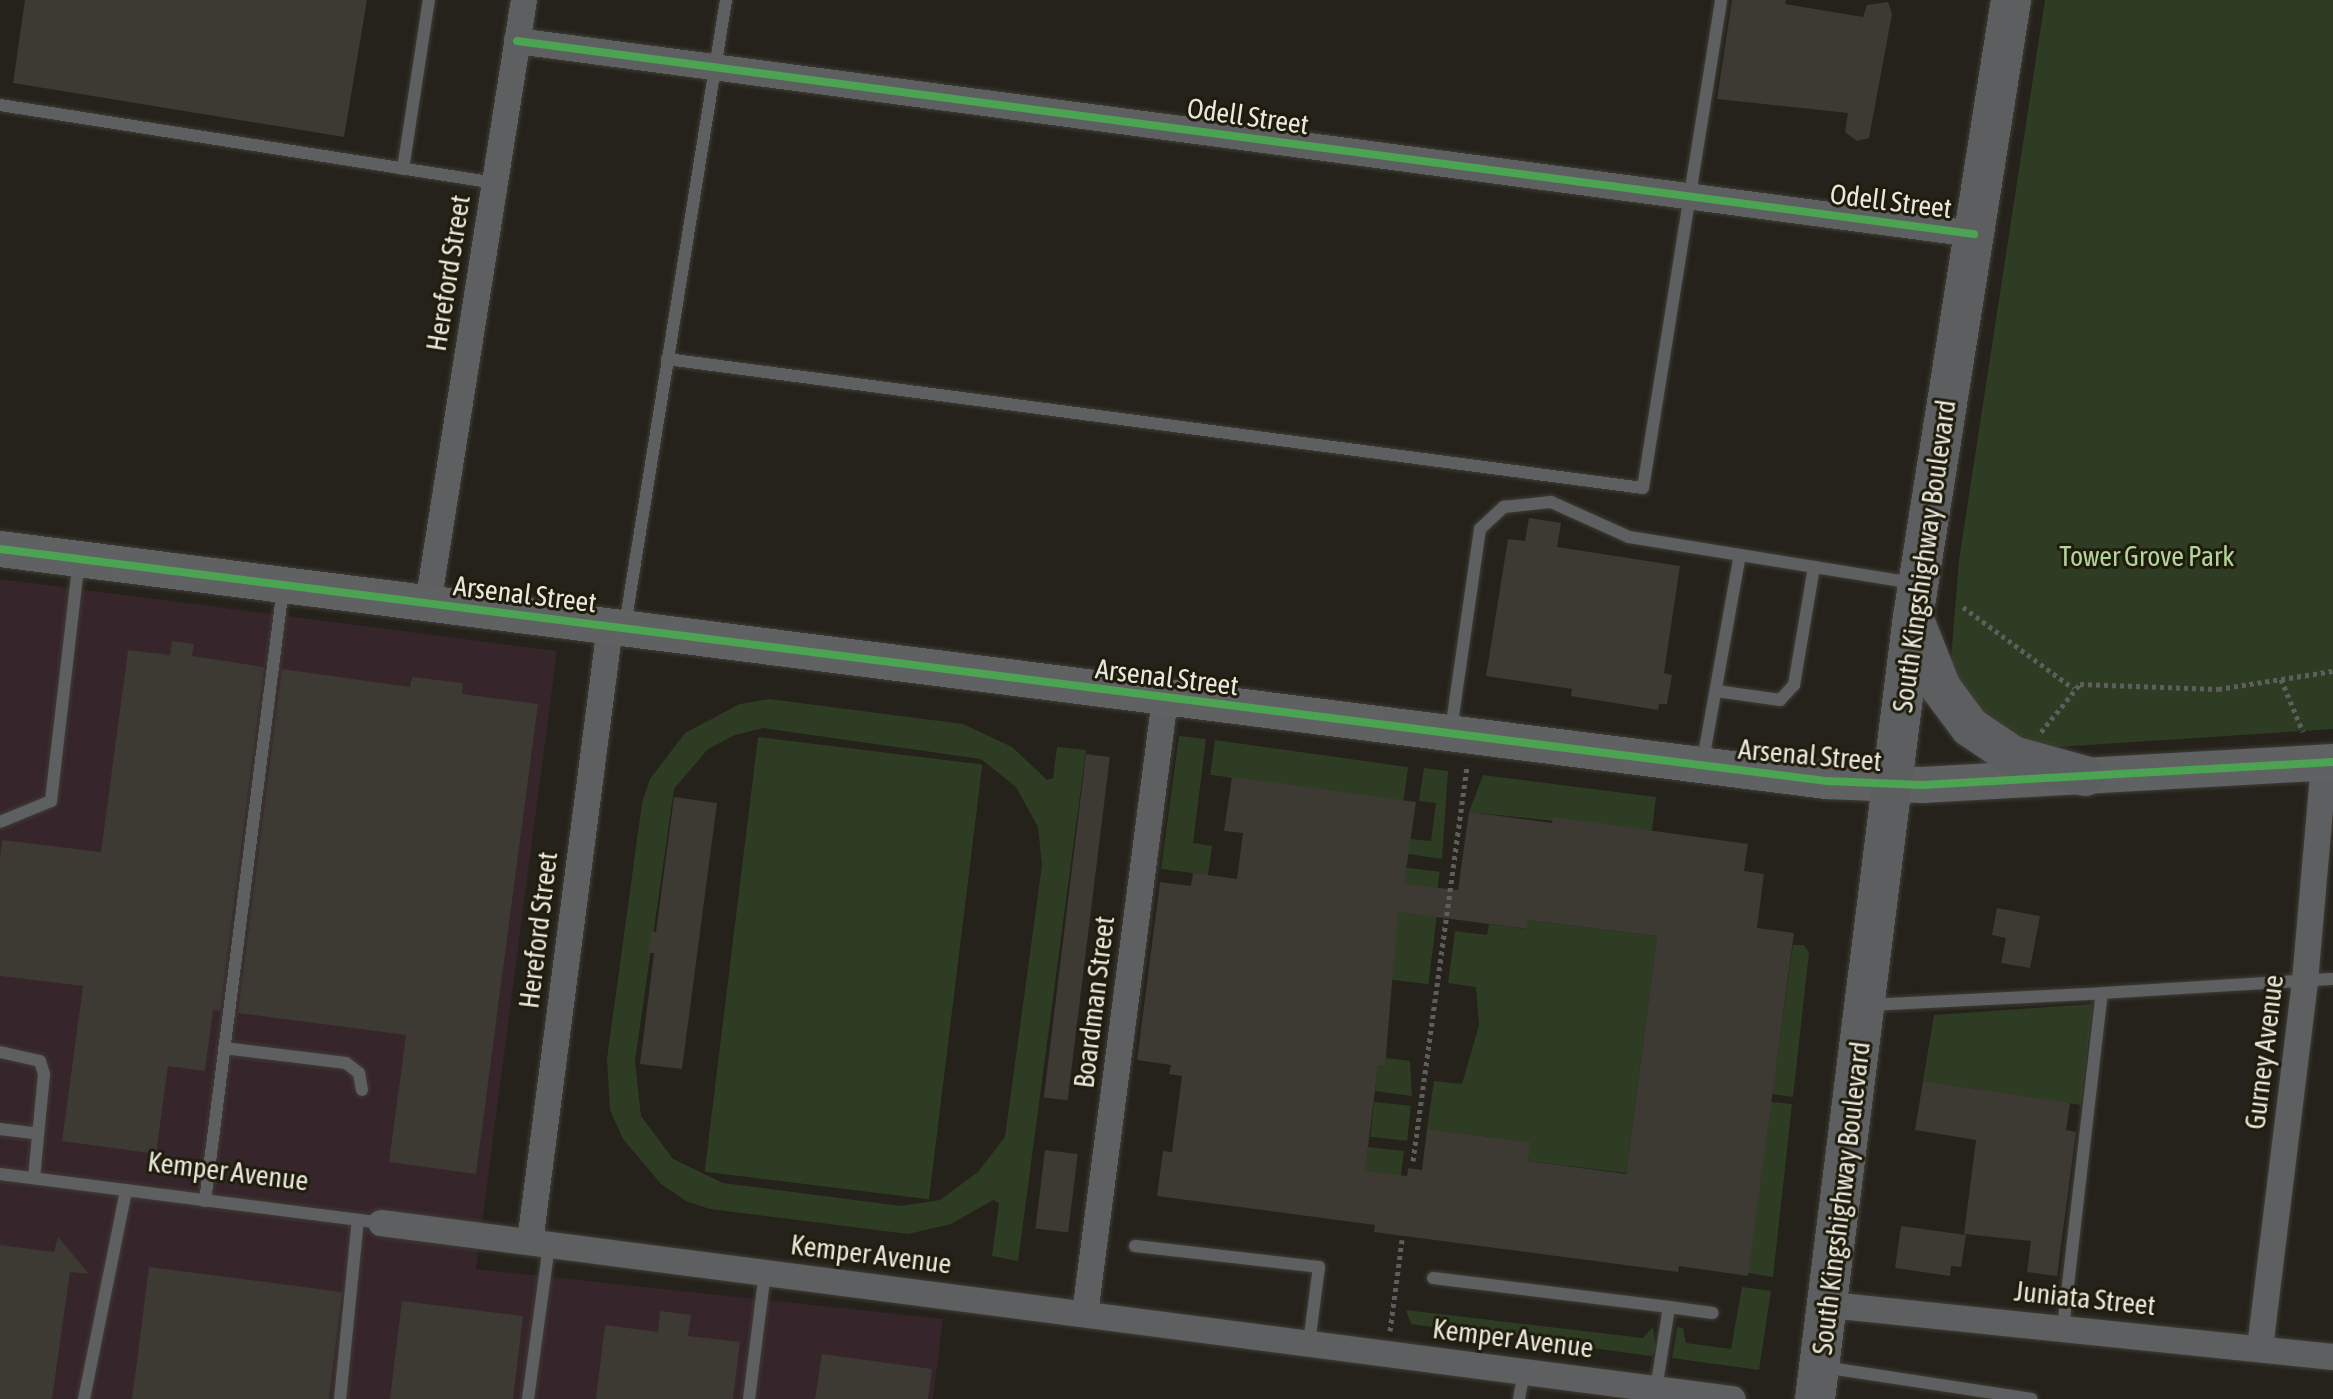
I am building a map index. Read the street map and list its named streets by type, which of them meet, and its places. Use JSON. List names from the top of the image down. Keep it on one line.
{"streets":{"main road":["South Kingshighway Boulevard","Arsenal Street"],"street":["Odell Street","Hereford Street","Boardman Street","Gurney Avenue","Kemper Avenue","Juniata Street"]},"crossings":[["Odell Street","Hereford Street"],["Odell Street","South Kingshighway Boulevard"],["Hereford Street","Arsenal Street"],["Hereford Street","Kemper Avenue"],["South Kingshighway Boulevard","Arsenal Street"],["South Kingshighway Boulevard","Juniata Street"],["Arsenal Street","Boardman Street"],["Arsenal Street","Gurney Avenue"],["Boardman Street","Kemper Avenue"],["Gurney Avenue","Juniata Street"]],"parks":["Tower Grove Park"]}
